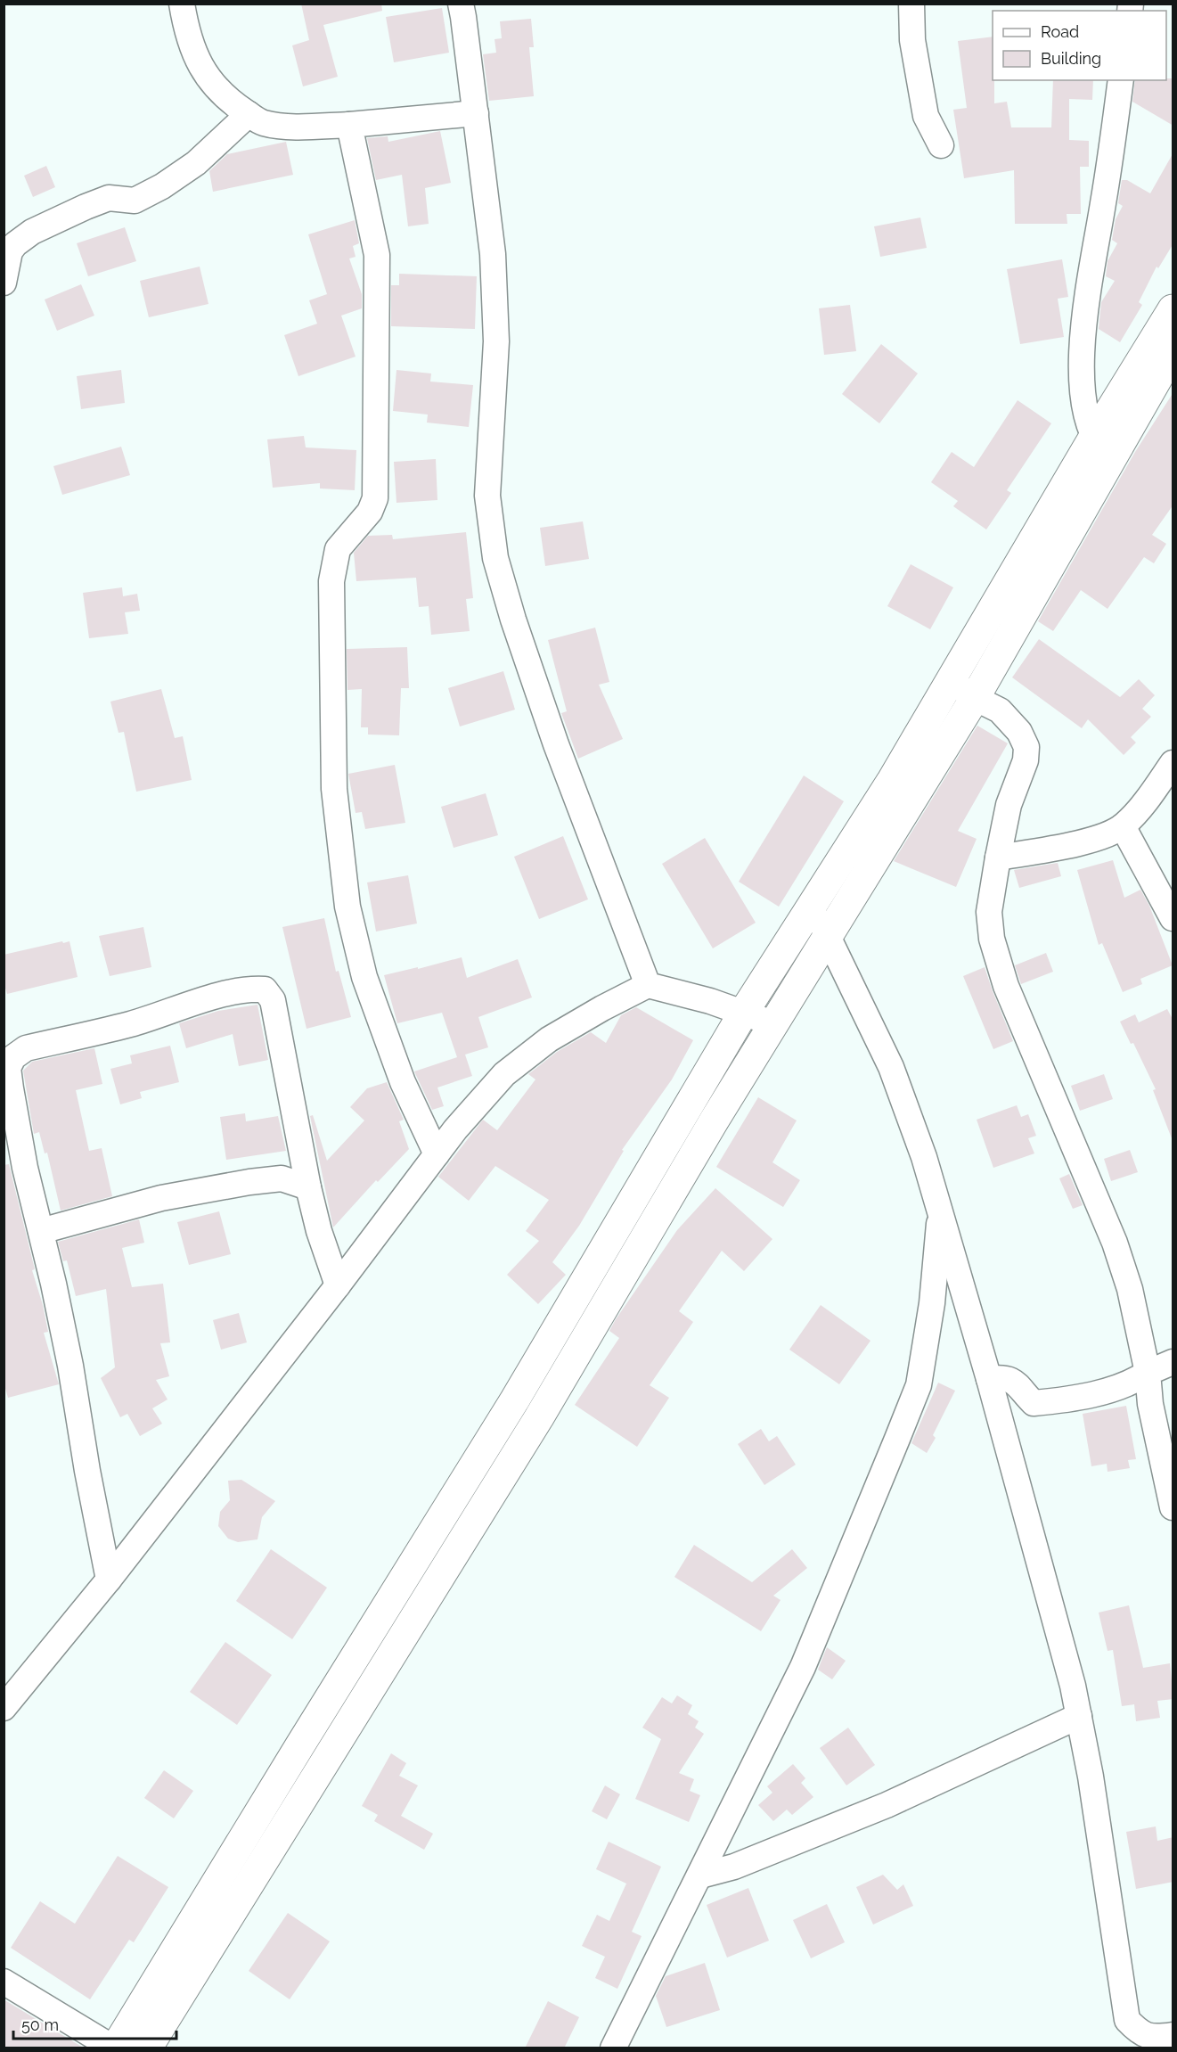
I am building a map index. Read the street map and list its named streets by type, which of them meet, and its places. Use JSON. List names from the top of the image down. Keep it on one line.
{"legend":["Road","Building"],"scale_bar":"50 m"}
